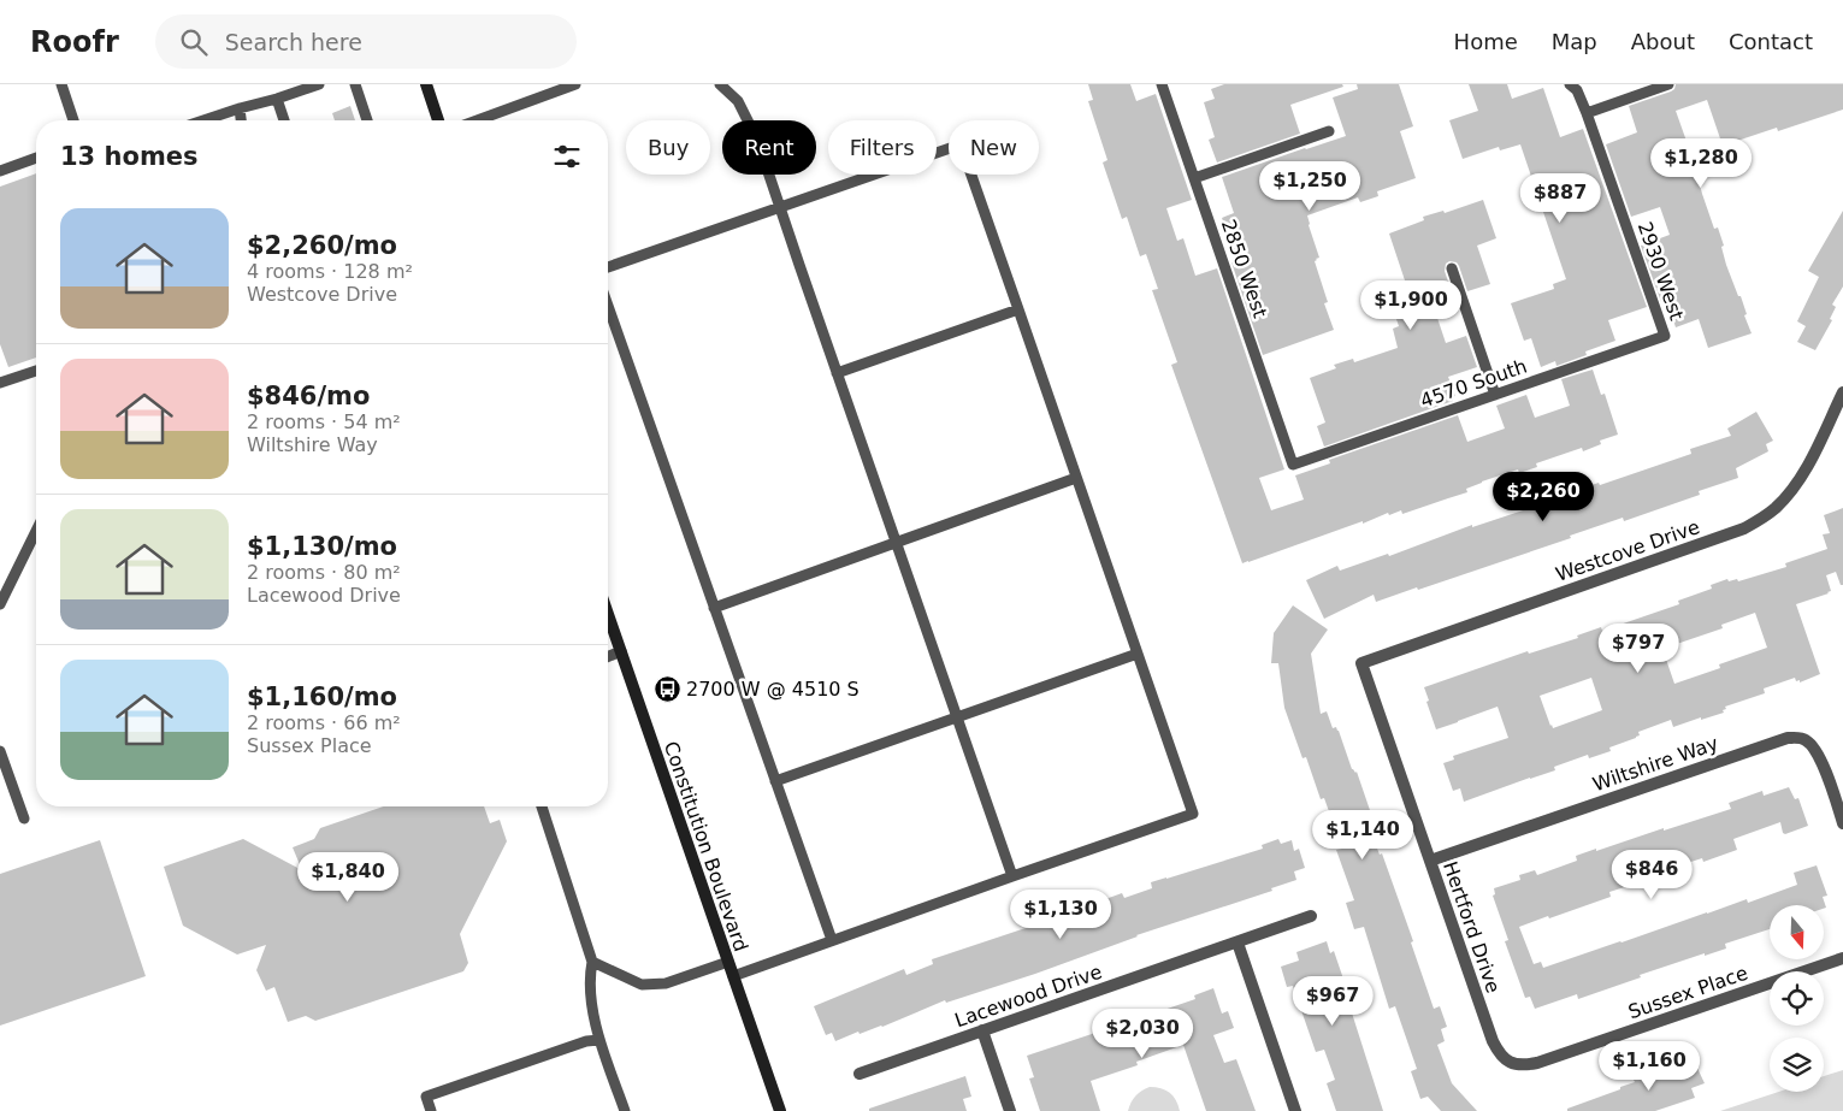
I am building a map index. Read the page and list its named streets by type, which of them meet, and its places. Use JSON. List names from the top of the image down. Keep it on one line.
{"streets":{"main road":["Constitution Boulevard"],"street":["Westcove Drive","Wiltshire Way","Hertford Drive","Sussex Place","Lacewood Drive"],"lane":["2850 West","2930 West","4570 South"]},"crossings":[["2850 West","4570 South"],["2930 West","4570 South"],["Westcove Drive","Hertford Drive"],["Wiltshire Way","Hertford Drive"],["Hertford Drive","Sussex Place"]],"places":{"bus stop":["2700 W @ 4510 S"]},"north":"bottom","page":{"header":"Roofr","search":"Search here","nav":["Home","Map","About","Contact"],"chip":["Buy","Rent","Filters","New"],"heading":"13 homes","price":["$1,280","$1,250","$887","$1,900","$2,260","$797","$1,140","$846","$1,840","$1,130","$967","$2,030","$1,160"],"list":[{"name":"$2,260/mo","note":"4 rooms · 128 m² · Westcove Drive"},{"name":"$846/mo","note":"2 rooms · 54 m² · Wiltshire Way"},{"name":"$1,130/mo","note":"2 rooms · 80 m² · Lacewood Drive"},{"name":"$1,160/mo","note":"2 rooms · 66 m² · Sussex Place"}]}}
